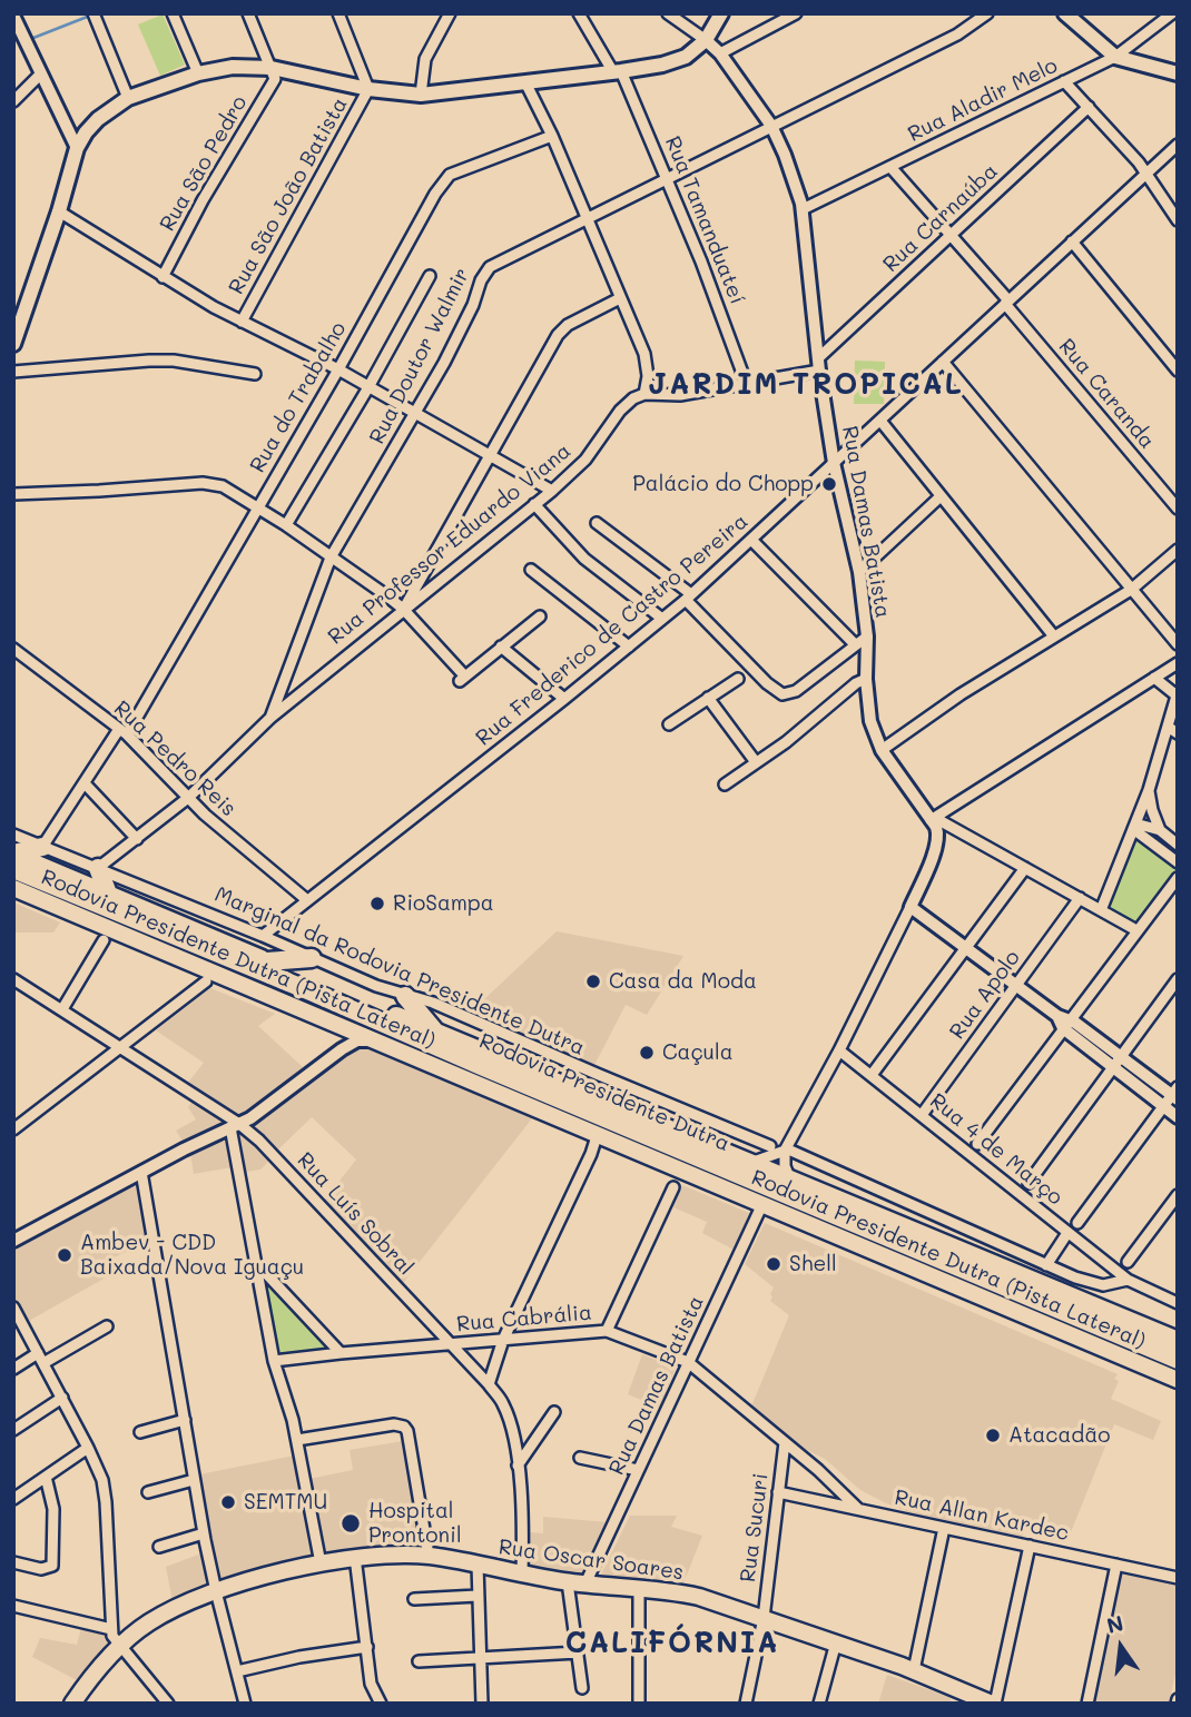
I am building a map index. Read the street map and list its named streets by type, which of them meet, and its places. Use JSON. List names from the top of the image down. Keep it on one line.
{"streets":{"highway":["Rodovia Presidente Dutra"],"main road":["Rodovia Presidente Dutra (Pista Lateral)","Rua Oscar Soares"],"street":["Rua Aladir Melo","Rua São Pedro","Rua São João Batista","Rua Carnaúba","Rua Tamanduateí","Rua Doutor Walmir","Rua Caranda","Rua do Trabalho","Rua Damas Batista","Rua Professor Eduardo Viana","Rua Frederico de Castro Pereira","Rua Pedro Reis","Marginal da Rodovia Presidente Dutra","Rua Apolo","Rua 4 de Março","Rua Luís Sobral","Rua Cabrália","Rua Allan Kardec","Rua Sucuri"]},"crossings":[["Rua Aladir Melo","Rua Caranda"],["Rua Aladir Melo","Rua Damas Batista"],["Rua Carnaúba","Rua Caranda"],["Rua Carnaúba","Rua Damas Batista"],["Rua Tamanduateí","Rua Doutor Walmir"],["Rua Doutor Walmir","Rua Damas Batista"],["Rua Doutor Walmir","Rua Professor Eduardo Viana"],["Rua Caranda","Rua Frederico de Castro Pereira"],["Rua do Trabalho","Rua Pedro Reis"],["Rua do Trabalho","Marginal da Rodovia Presidente Dutra"],["Rua Damas Batista","Rua Frederico de Castro Pereira"],["Rua Damas Batista","Rodovia Presidente Dutra (Pista Lateral)"],["Rua Damas Batista","Rua Cabrália"],["Rua Damas Batista","Rua Oscar Soares"],["Rua Professor Eduardo Viana","Rua Pedro Reis"],["Rua Professor Eduardo Viana","Marginal da Rodovia Presidente Dutra"],["Rua Frederico de Castro Pereira","Rua Pedro Reis"],["Rua Frederico de Castro Pereira","Marginal da Rodovia Presidente Dutra"],["Rua Apolo","Rua 4 de Março"],["Rua Luís Sobral","Rua Cabrália"],["Rua Luís Sobral","Rua Oscar Soares"],["Rua Cabrália","Rua Allan Kardec"],["Rua Cabrália","Rua Sucuri"],["Rua Allan Kardec","Rua Sucuri"],["Rua Sucuri","Rua Oscar Soares"]],"districts":["JARDIM TROPICAL","CALIFÓRNIA"],"places":["Palácio do Chopp","RioSampa","Casa da Moda","Caçula","Ambev - CDD Baixada/Nova Iguaçu","Shell","Atacadão","SEMTMU","Hospital Prontonil"],"north":"top"}
